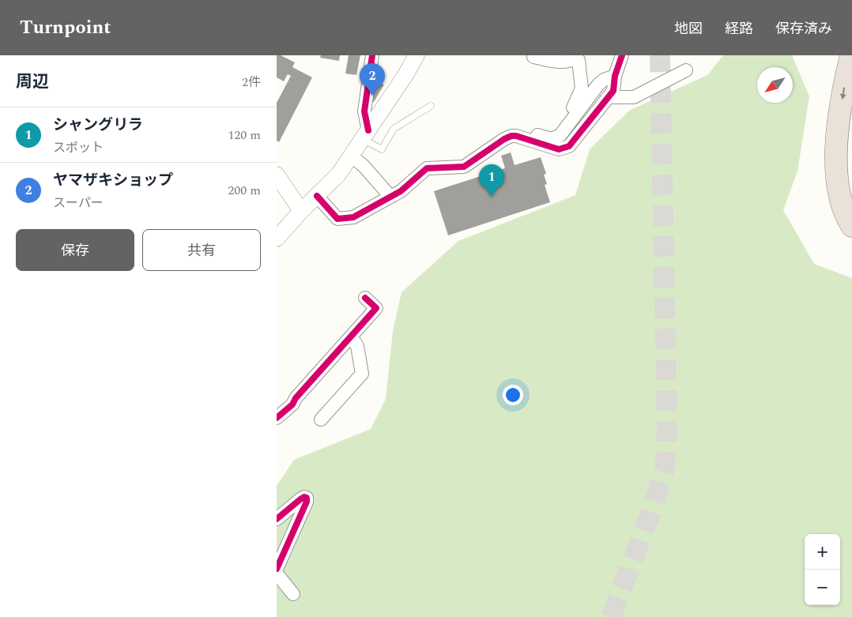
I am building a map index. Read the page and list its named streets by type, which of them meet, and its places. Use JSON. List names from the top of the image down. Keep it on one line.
{"north":"bottom left","page":{"header":"Turnpoint","nav":["地図","経路","保存済み"],"heading":["周辺","2件"],"pins":["2","1"],"list":[{"mark":"1","name":"シャングリラ","note":"スポット","value":"120 m"},{"mark":"2","name":"ヤマザキショップ","note":"スーパー","value":"200 m"}],"buttons":["保存","共有"],"map_buttons":["+","−"]}}
